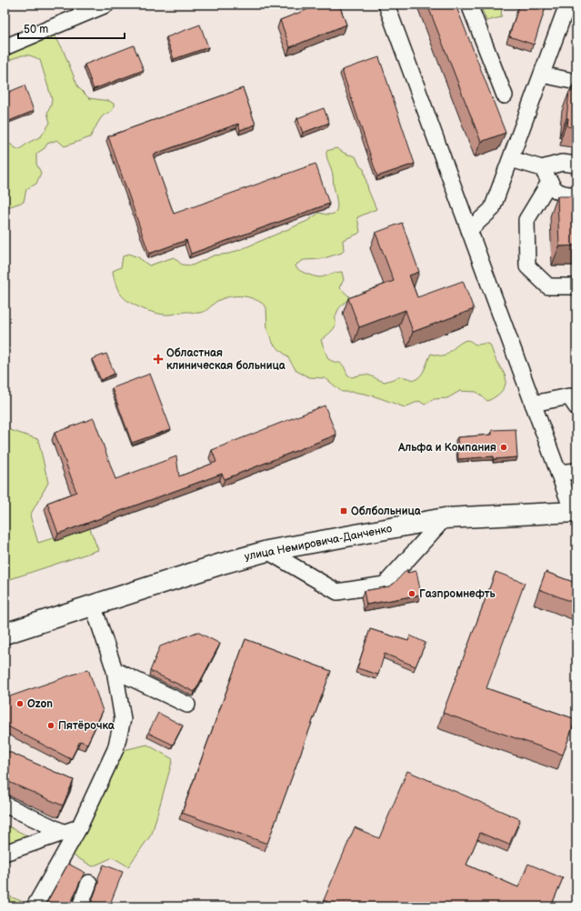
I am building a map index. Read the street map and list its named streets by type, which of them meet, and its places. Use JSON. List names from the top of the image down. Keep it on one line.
{"streets":{"main road":["улица Немировича-Данченко"]},"places":{"health":["Областная клиническая больница"],"other":["Альфа и Компания","Газпромнефть","Ozon","Пятёрочка"],"transit":["Облбольница"]},"scale_bar":"50 m"}
